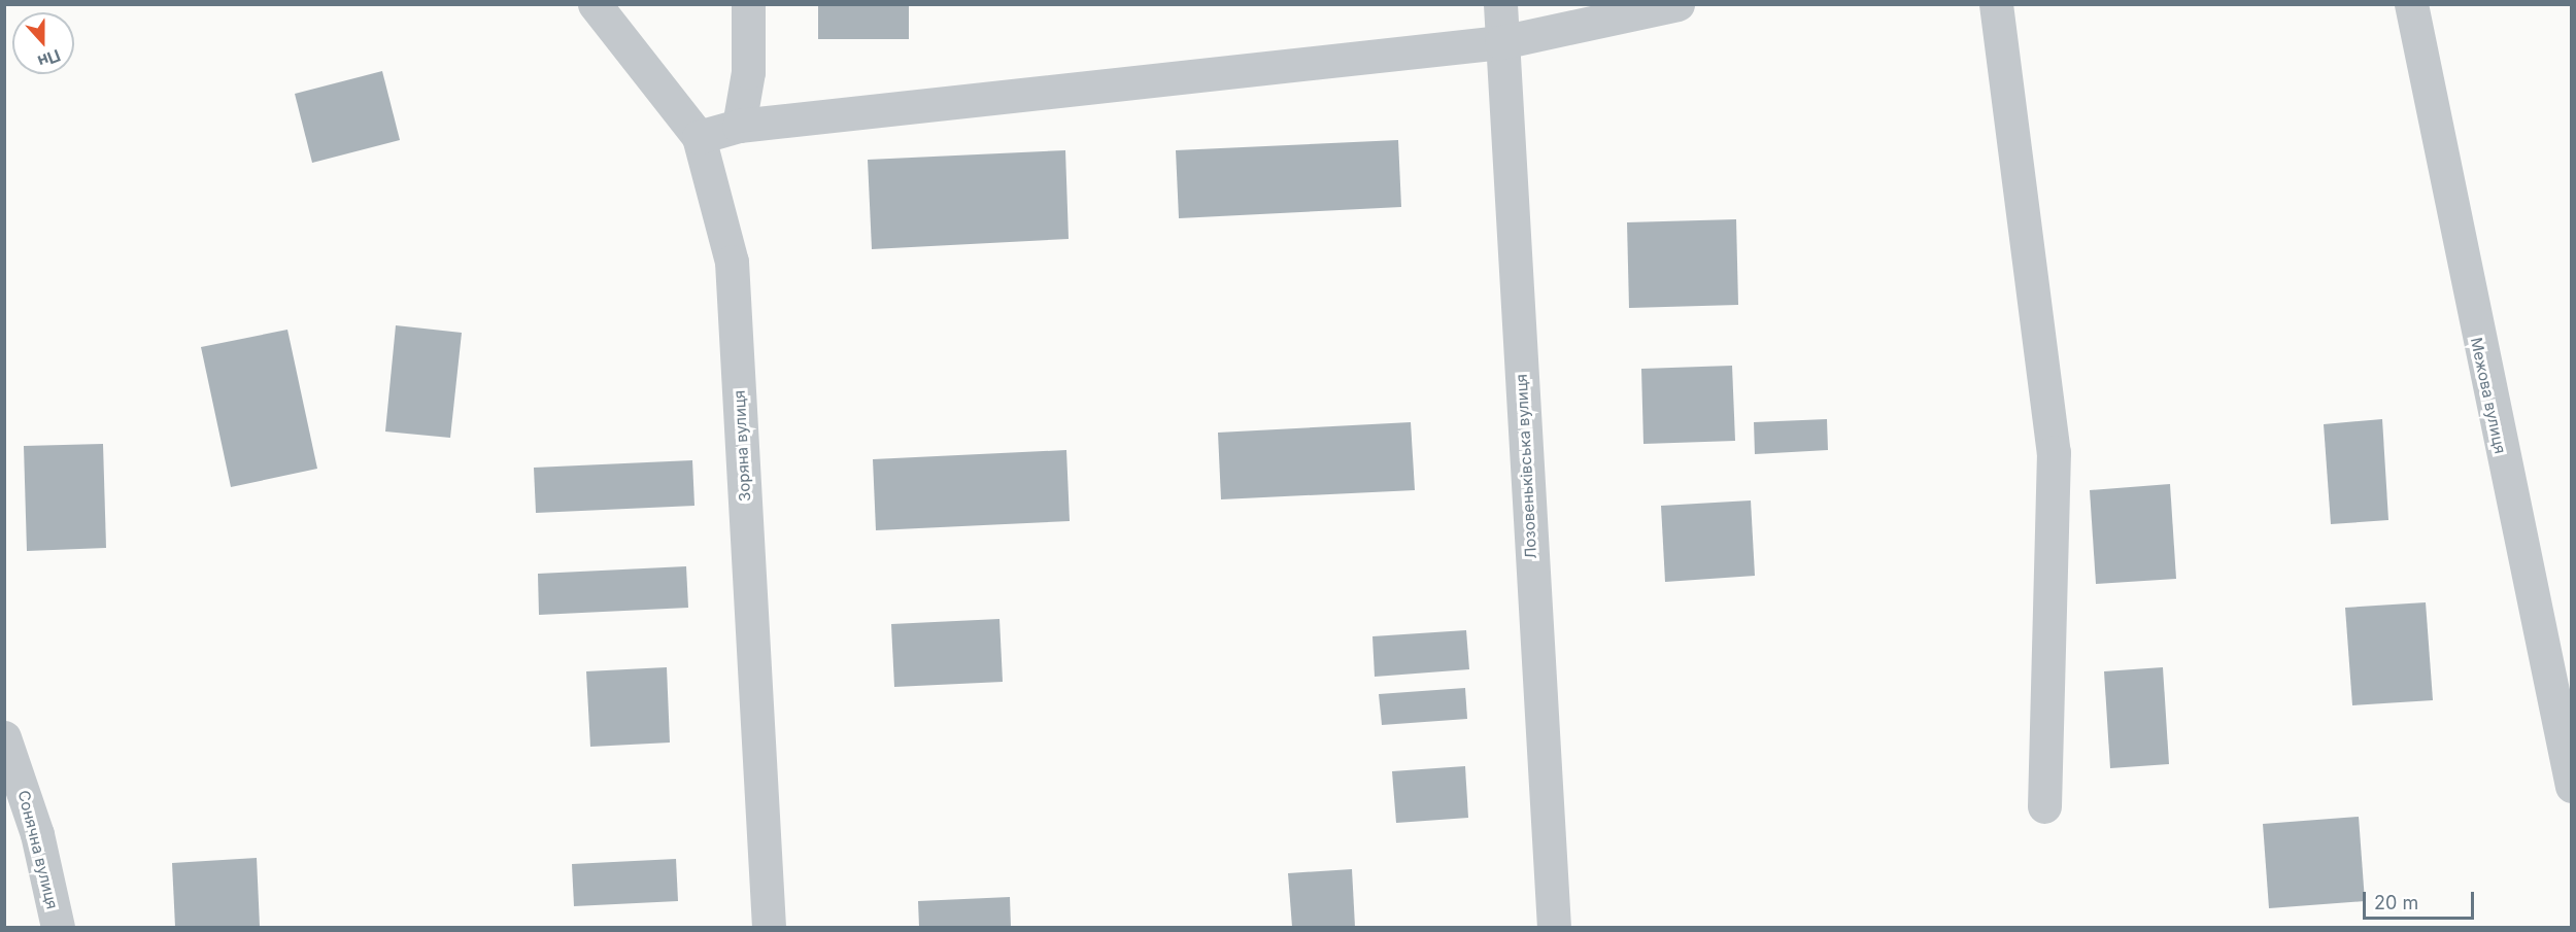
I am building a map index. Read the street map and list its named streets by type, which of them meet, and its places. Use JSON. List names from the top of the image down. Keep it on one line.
{"streets":{"street":["Межова вулиця","Зоряна вулиця","Лозовеньківська вулиця","Сонячна вулиця"]},"scale_bar":"20 m","north":"bottom"}
